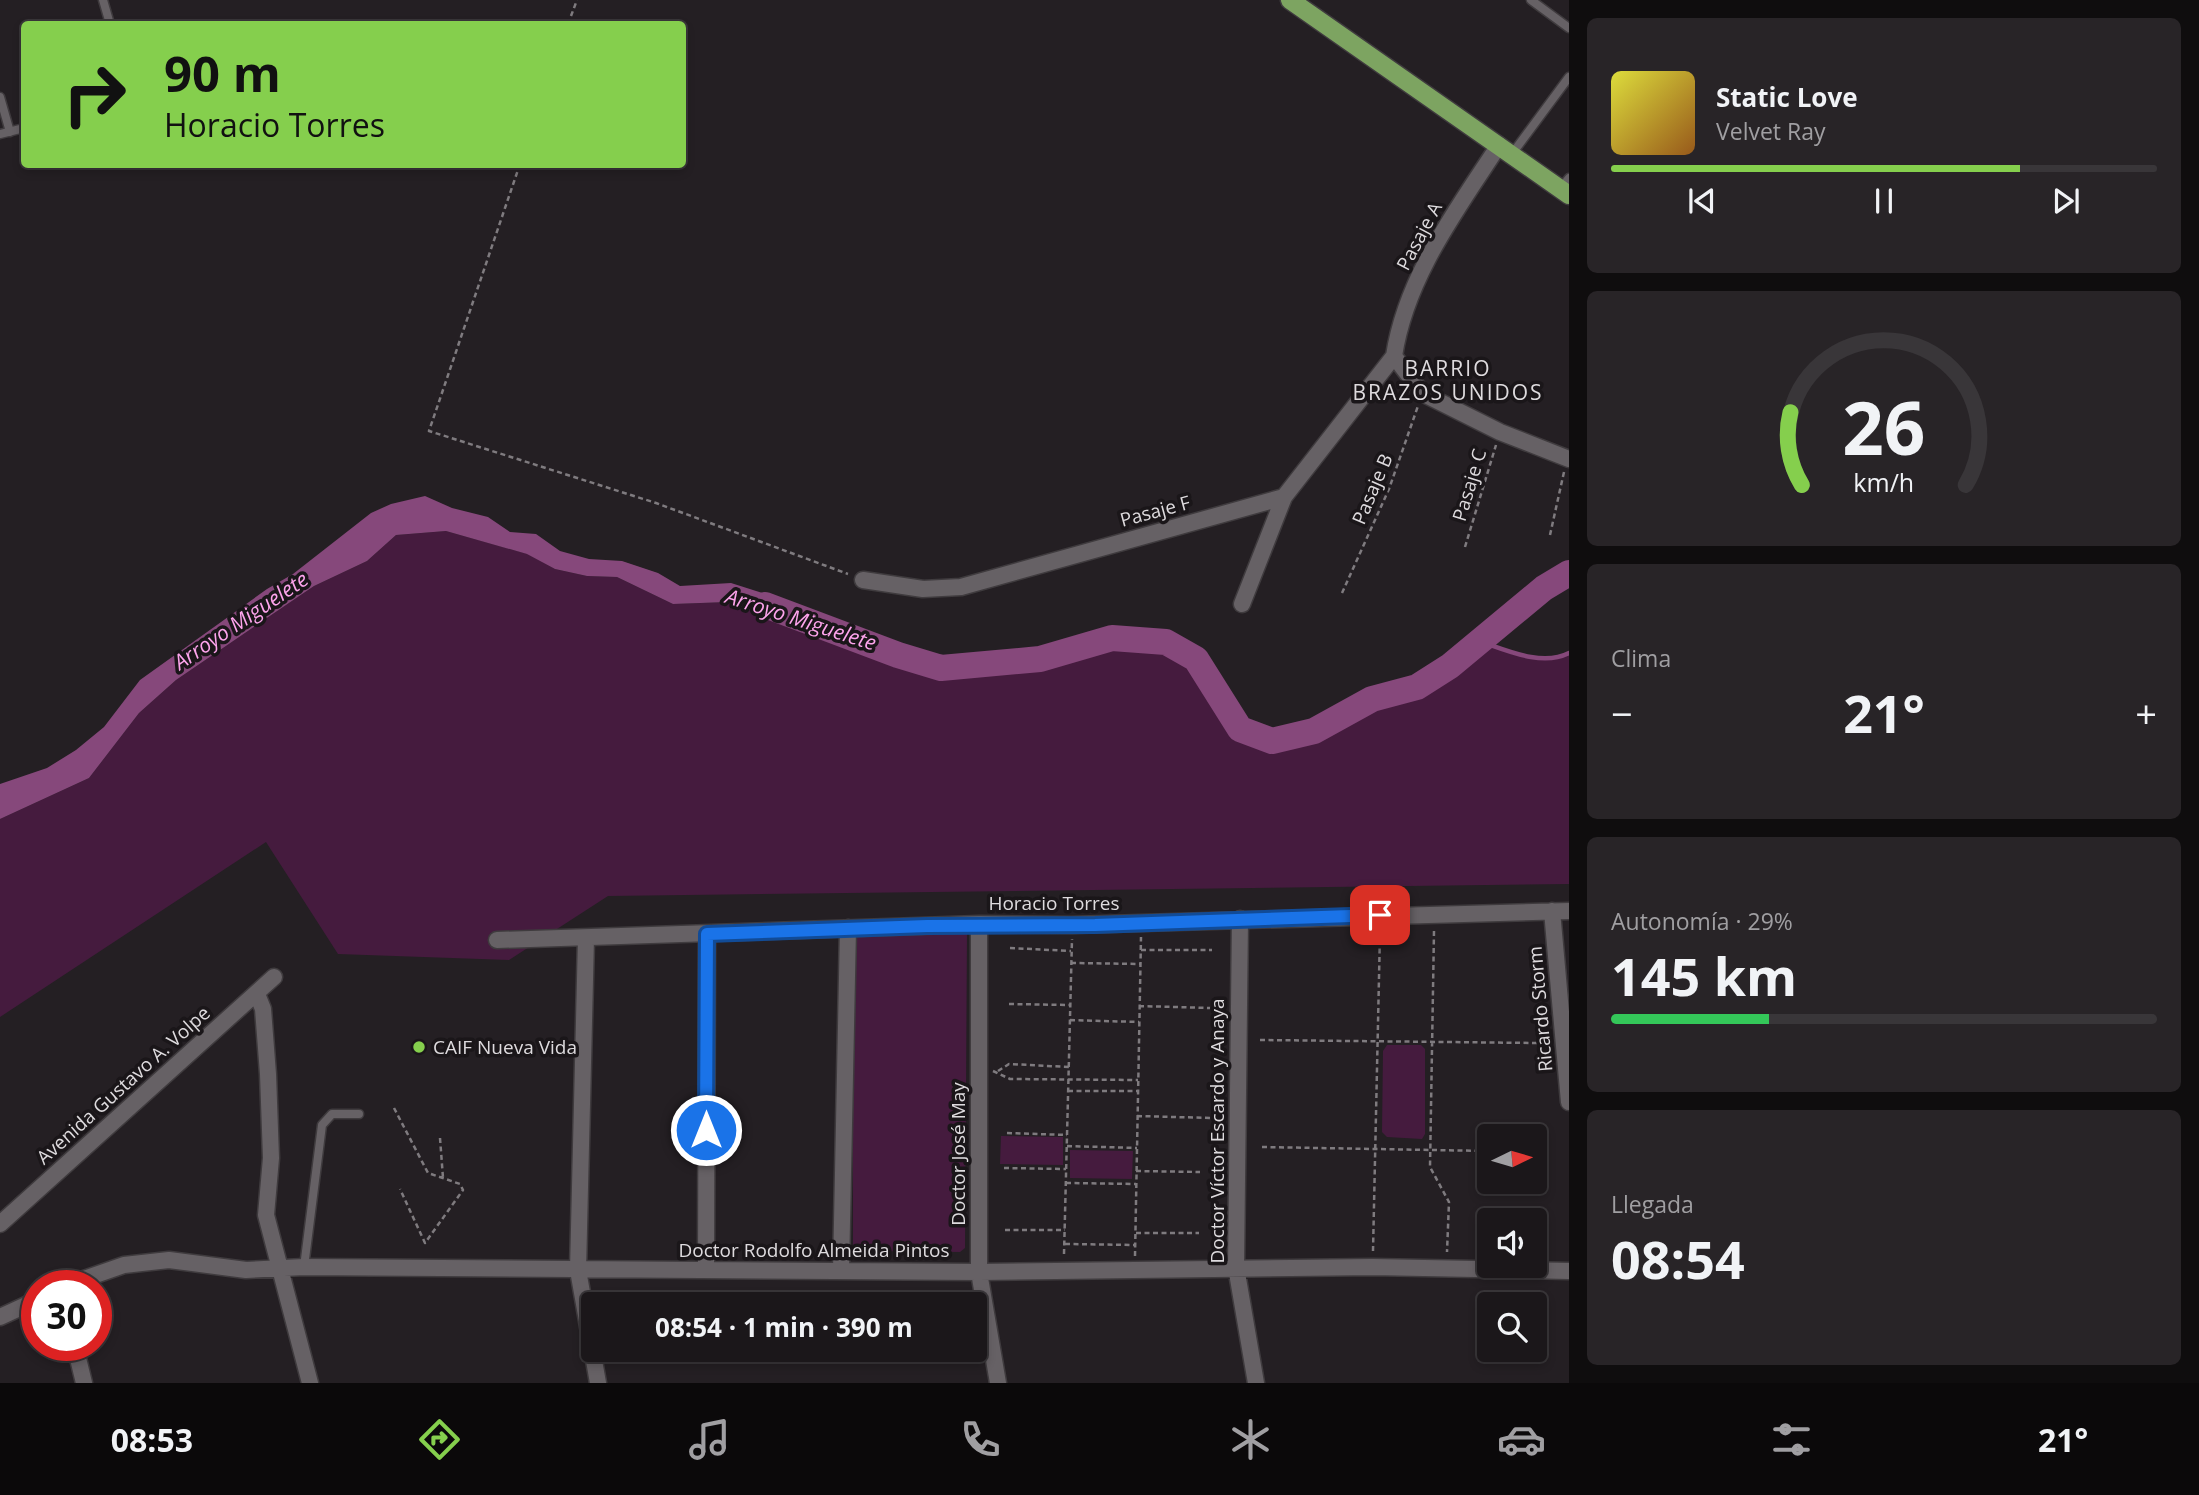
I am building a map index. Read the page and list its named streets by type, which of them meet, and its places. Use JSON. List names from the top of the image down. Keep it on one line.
{"streets":{"street":["Pasaje A","Pasaje F","Horacio Torres","Ricardo Storm","Avenida Gustavo A. Volpe","Doctor Víctor Escardo y Anaya","Doctor José May","Doctor Rodolfo Almeida Pintos"],"path":["Pasaje C","Pasaje B"]},"crossings":[["Horacio Torres","Ricardo Storm"],["Horacio Torres","Doctor Víctor Escardo y Anaya"],["Horacio Torres","Doctor José May"],["Doctor Víctor Escardo y Anaya","Doctor Rodolfo Almeida Pintos"],["Doctor José May","Doctor Rodolfo Almeida Pintos"]],"districts":["BARRIO BRAZOS UNIDOS"],"water":["Arroyo Miguelete"],"places":["CAIF Nueva Vida"],"north":"right","page":{"turn":["90 m","Horacio Torres"],"song":["Static Love","Velvet Ray"],"tile":["Clima",["Autonomía · 29%","145 km"],["Llegada","08:54"]],"heat":["−","21°","+"],"limit":"30","trip":"08:54 · 1 min · 390 m","tabs":["08:53","21°"],"gauge":["26","km/h"]}}
